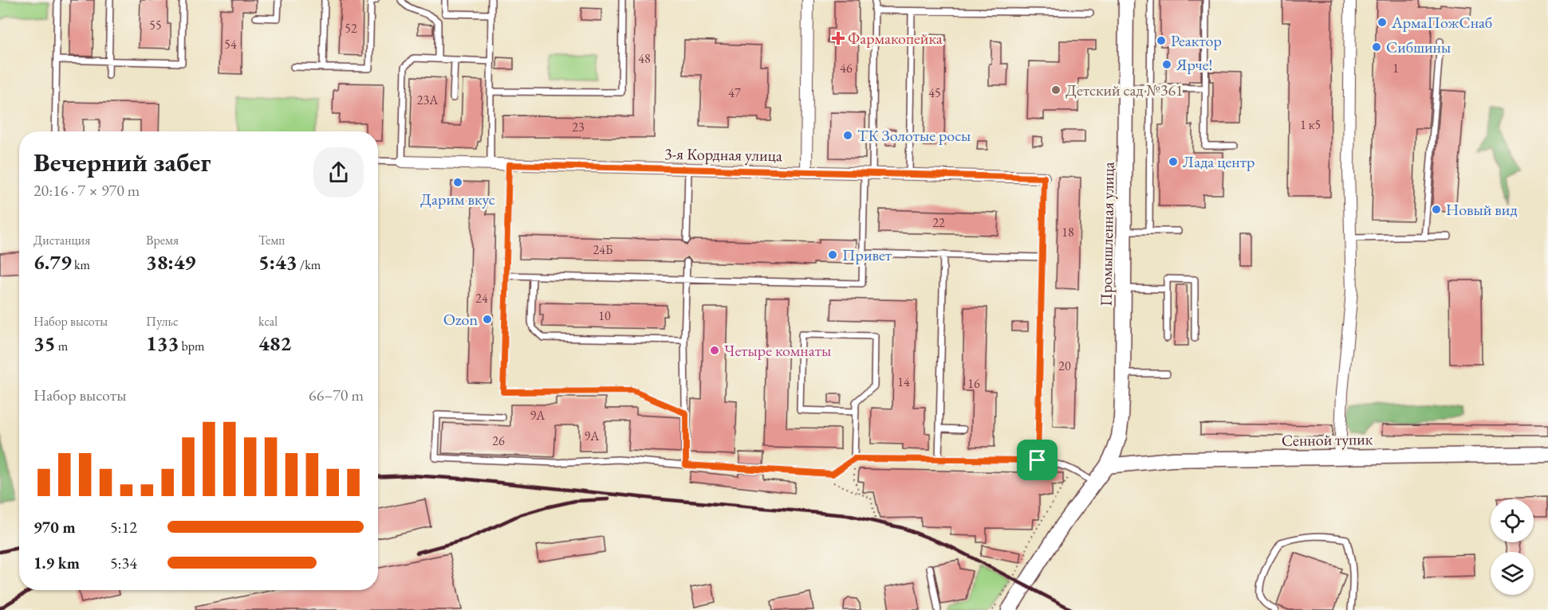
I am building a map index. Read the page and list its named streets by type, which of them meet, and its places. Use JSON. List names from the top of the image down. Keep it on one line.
{"streets":{"main road":["Промышленная улица","Сенной тупик"],"street":["3-я Кордная улица"]},"crossings":[["Промышленная улица","Сенной тупик"]],"places":{"other":["АрмаПожСнаб","Реактор","Сибшины","Ярче!","Детский сад №361","ТК Золотые росы","Лада центр","Дарим вкус","Новый вид","Привет","Ozon","Четыре комнаты"],"health":["Фармакопейка"]},"house_numbers":["55","52","54","48","46","1","47","45","23А","1 к5","23","22","18","24Б","24","10","20","14","16","9А","9А","26"],"page":{"heading":["Вечерний забег","20:16 · 7 × 970 m"],"stats":[["Дистанция","6.79 km"],["Время","38:49"],["Темп","5:43 /km"],["Набор высоты","35 m"],["Пульс","133 bpm"],["kcal","482"]],"chart":["Набор высоты","66–70 m"],"list":[{"name":"970 m","note":"5:12"},{"name":"1.9 km","note":"5:34"}]}}
